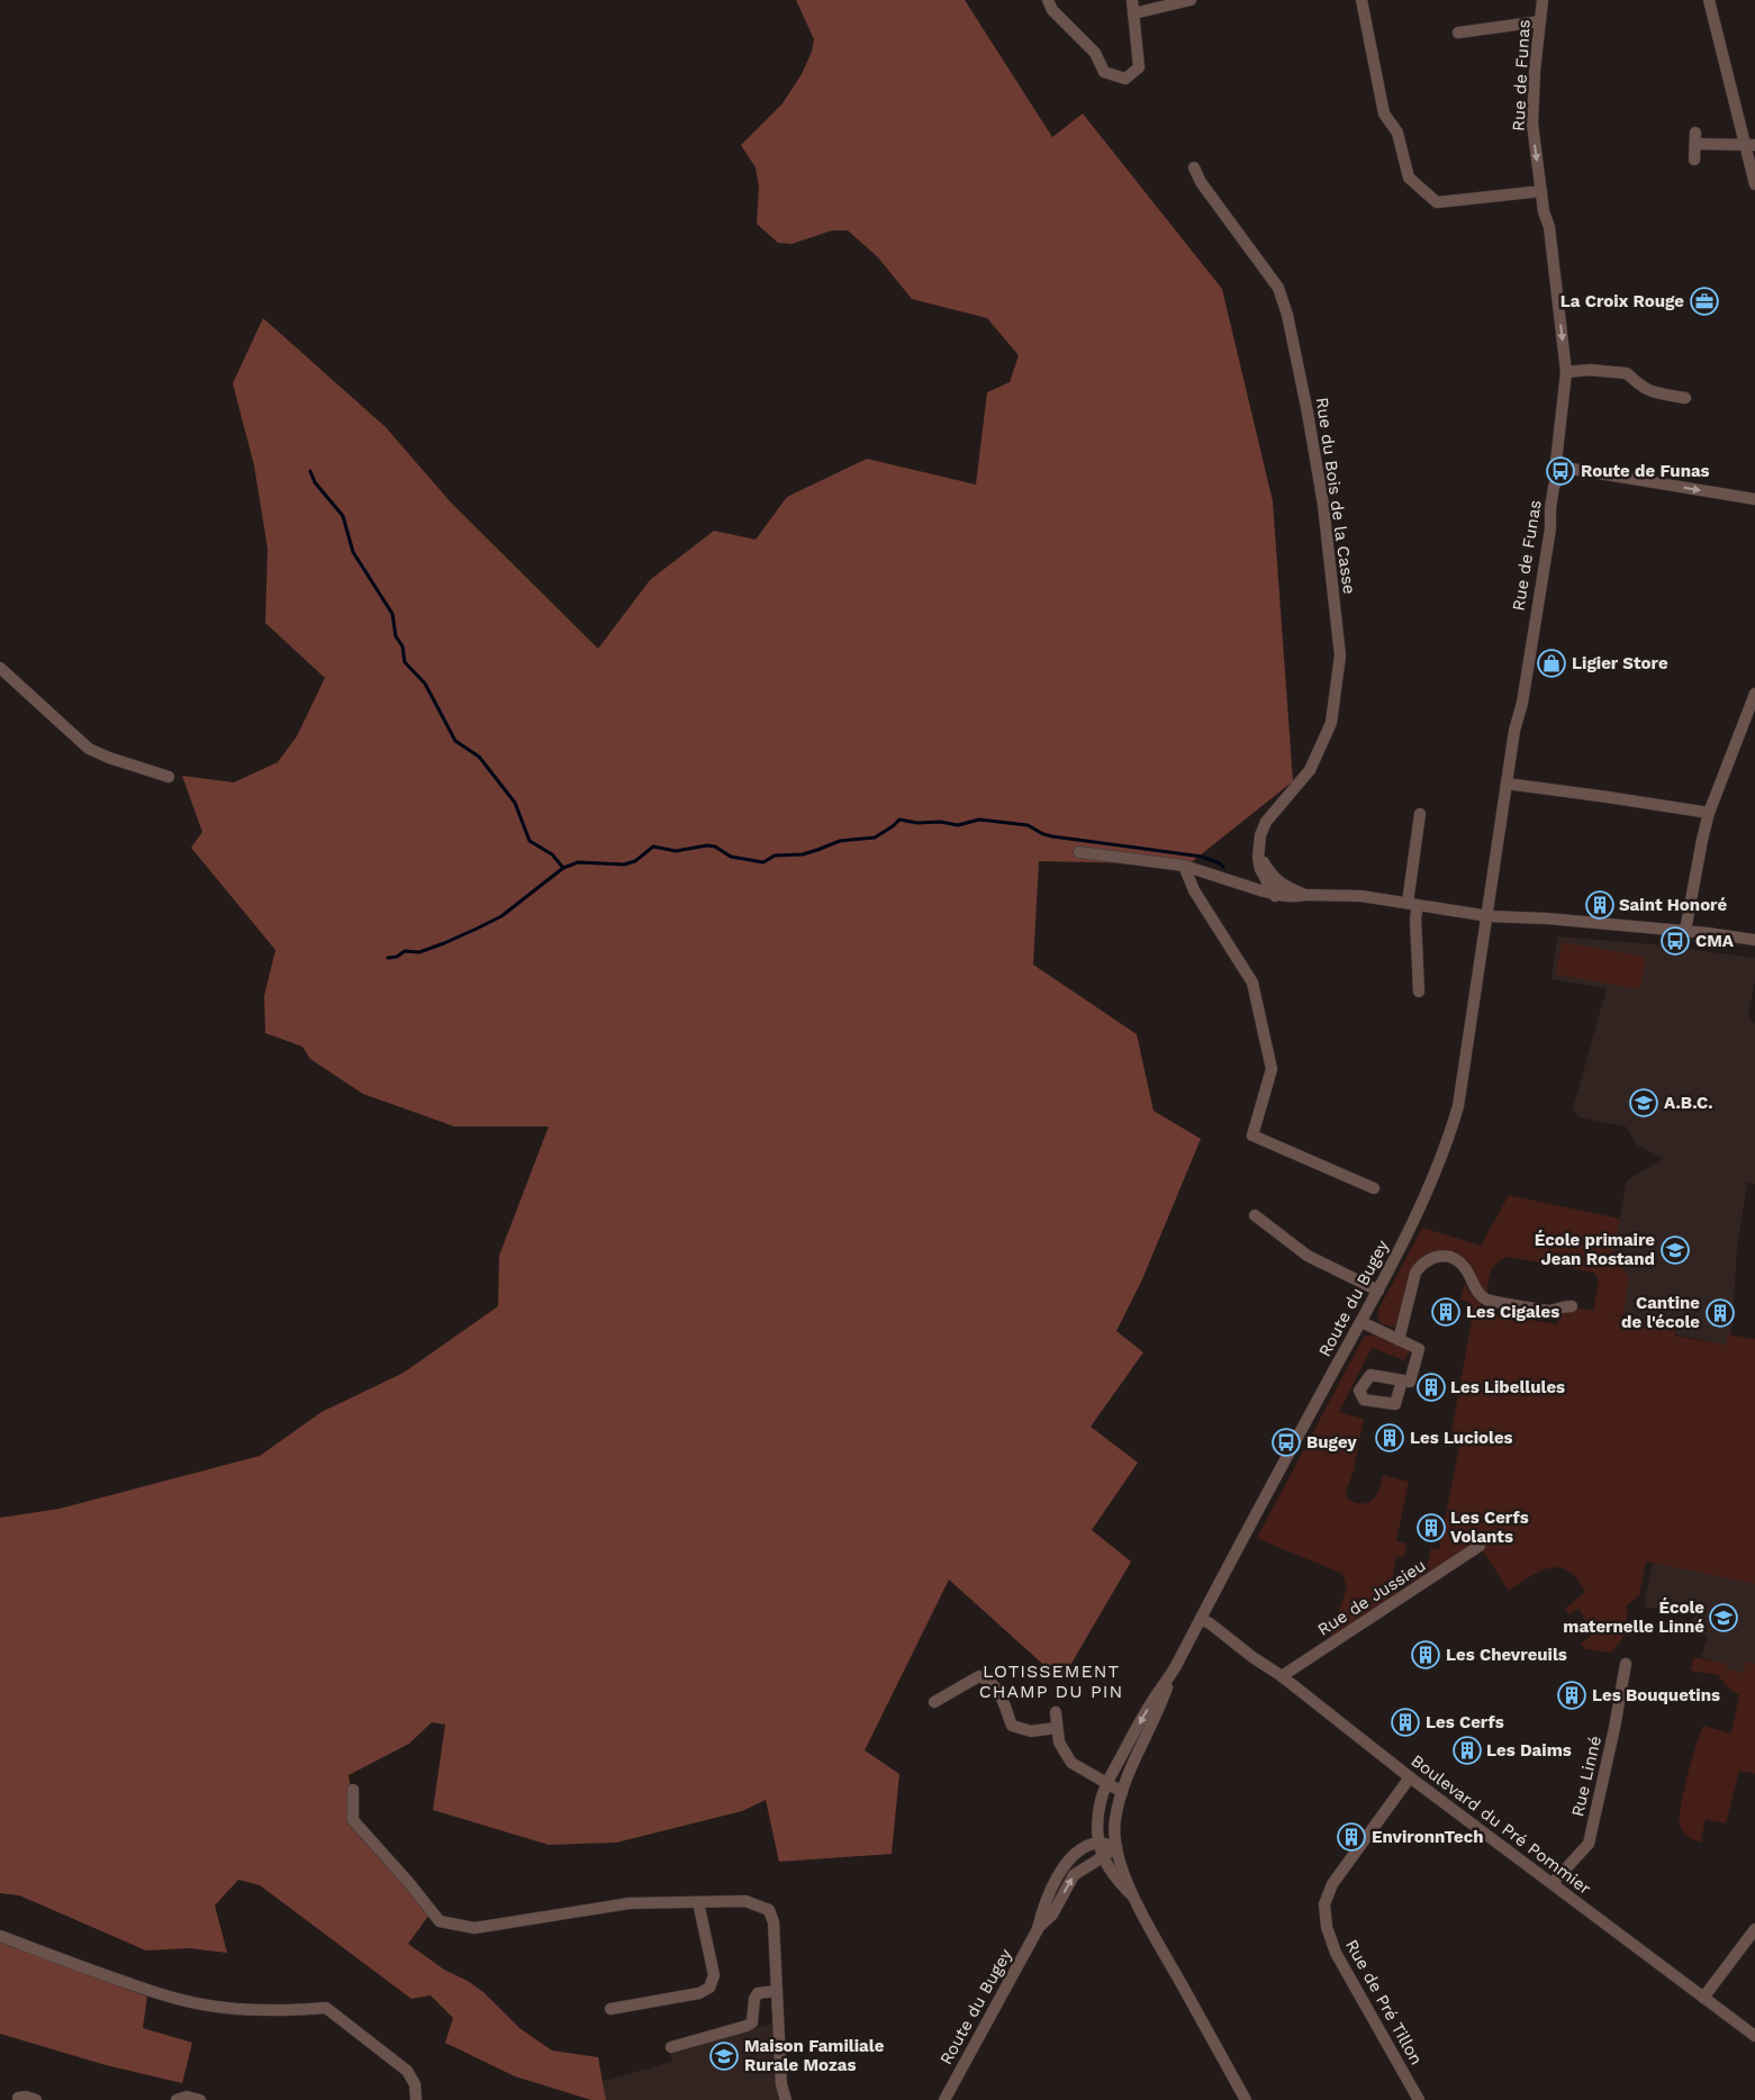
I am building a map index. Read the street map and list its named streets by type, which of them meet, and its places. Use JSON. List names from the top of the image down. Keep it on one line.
{"streets":{"street":["Rue de Funas","Rue du Bois de la Casse","Route du Bugey","Rue de Jussieu","Rue Linné","Boulevard du Pré Pommier","Rue de Pré Tillon"]},"crossings":[["Rue de Funas","Route du Bugey"],["Route du Bugey","Boulevard du Pré Pommier"],["Rue de Jussieu","Boulevard du Pré Pommier"],["Rue Linné","Boulevard du Pré Pommier"],["Boulevard du Pré Pommier","Rue de Pré Tillon"]],"one_way":["Rue de Funas"],"districts":["LOTISSEMENT CHAMP DU PIN"],"places":{"office":["La Croix Rouge"],"bus stop":["Route de Funas","CMA","Bugey"],"shop":["Ligier Store"],"building":["Saint Honoré","Les Cigales","Cantine de l'école","Les Libellules","Les Lucioles","Les Cerfs Volants","Les Chevreuils","Les Bouquetins","Les Cerfs","Les Daims","EnvironnTech"],"school or university":["A.B.C.","École primaire Jean Rostand","École maternelle Linné","Maison Familiale Rurale Mozas"]}}
